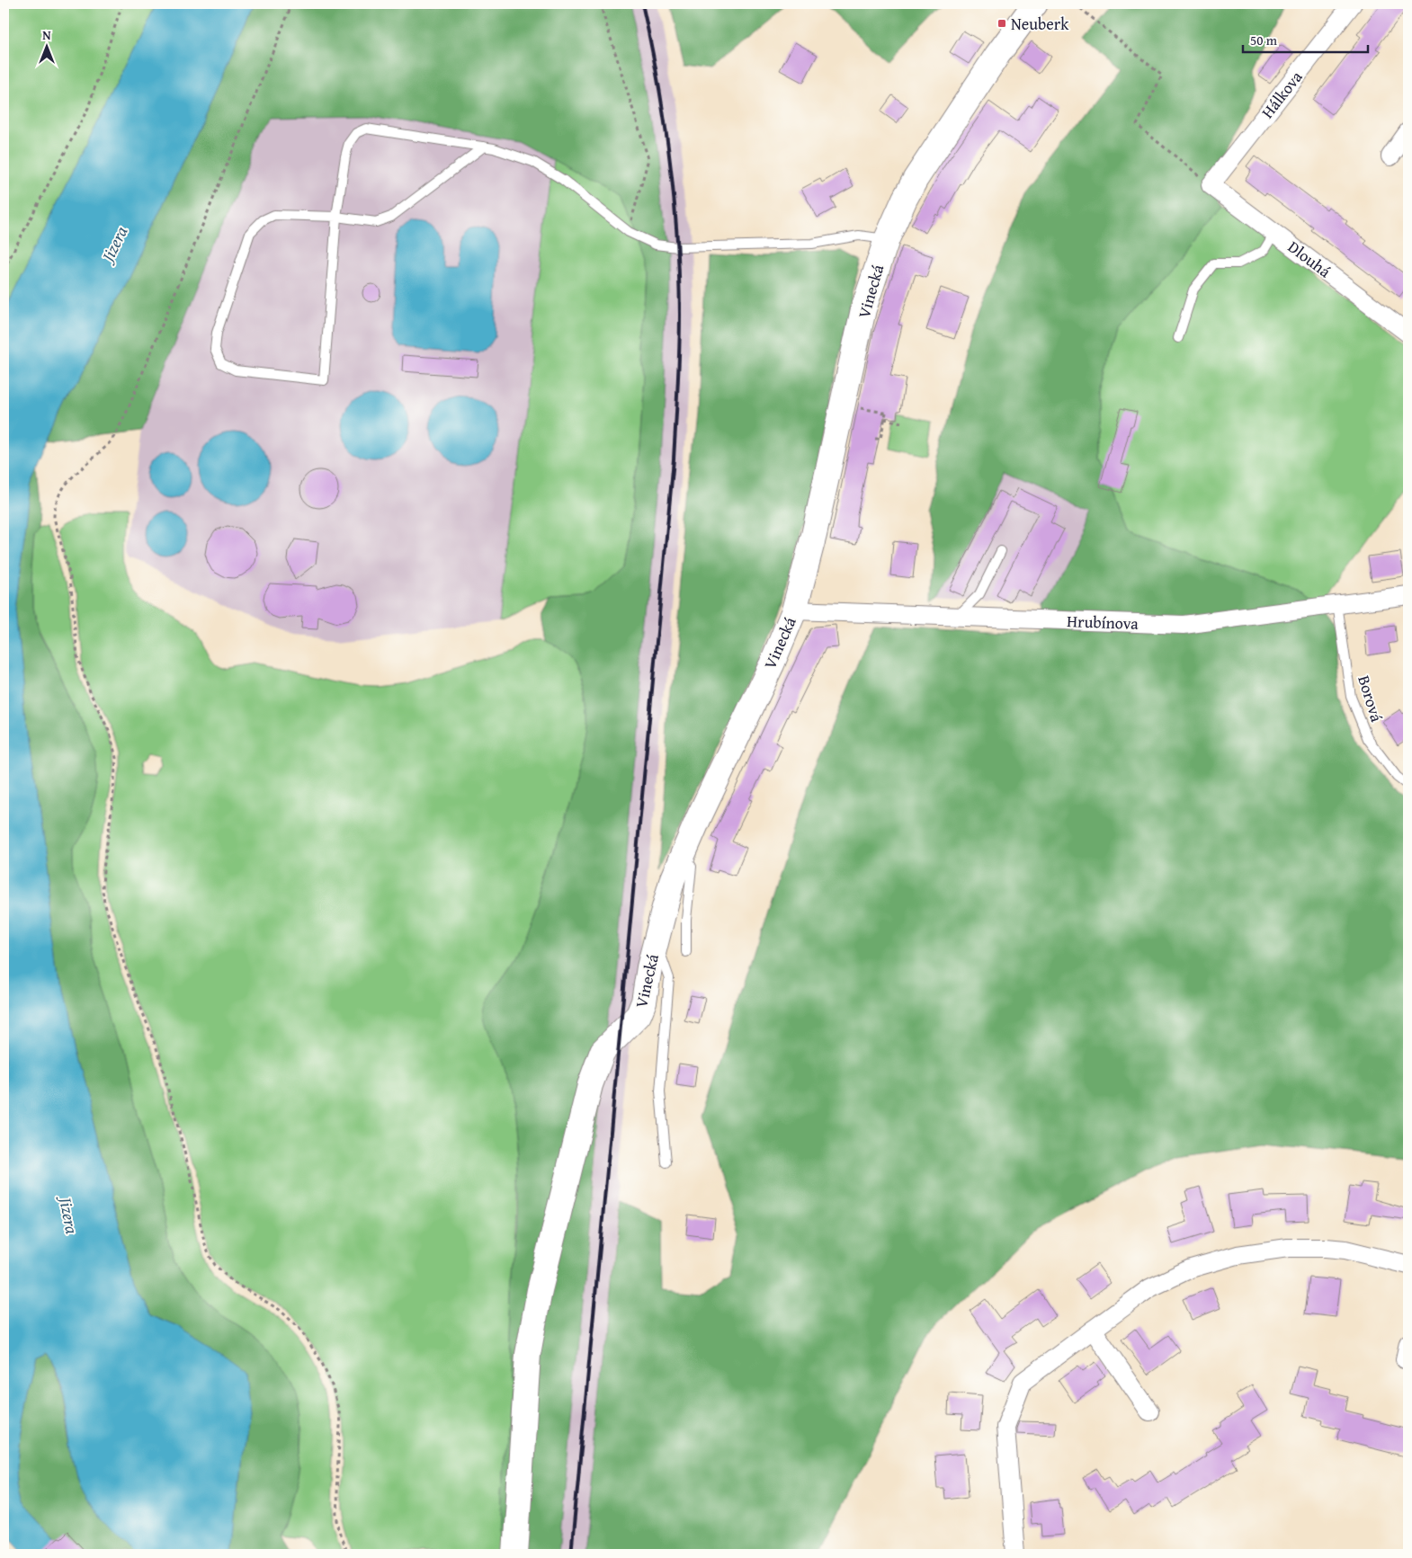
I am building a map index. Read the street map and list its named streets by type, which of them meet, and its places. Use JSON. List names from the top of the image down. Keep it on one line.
{"streets":{"street":["Hálkova","Dlouhá","Vinecká","Hrubínova"],"lane":["Borová"]},"crossings":[["Hálkova","Dlouhá"],["Vinecká","Hrubínova"],["Hrubínova","Borová"]],"water":["Jizera"],"places":{"transit":["Neuberk"]},"scale_bar":"50 m","north":"top"}
